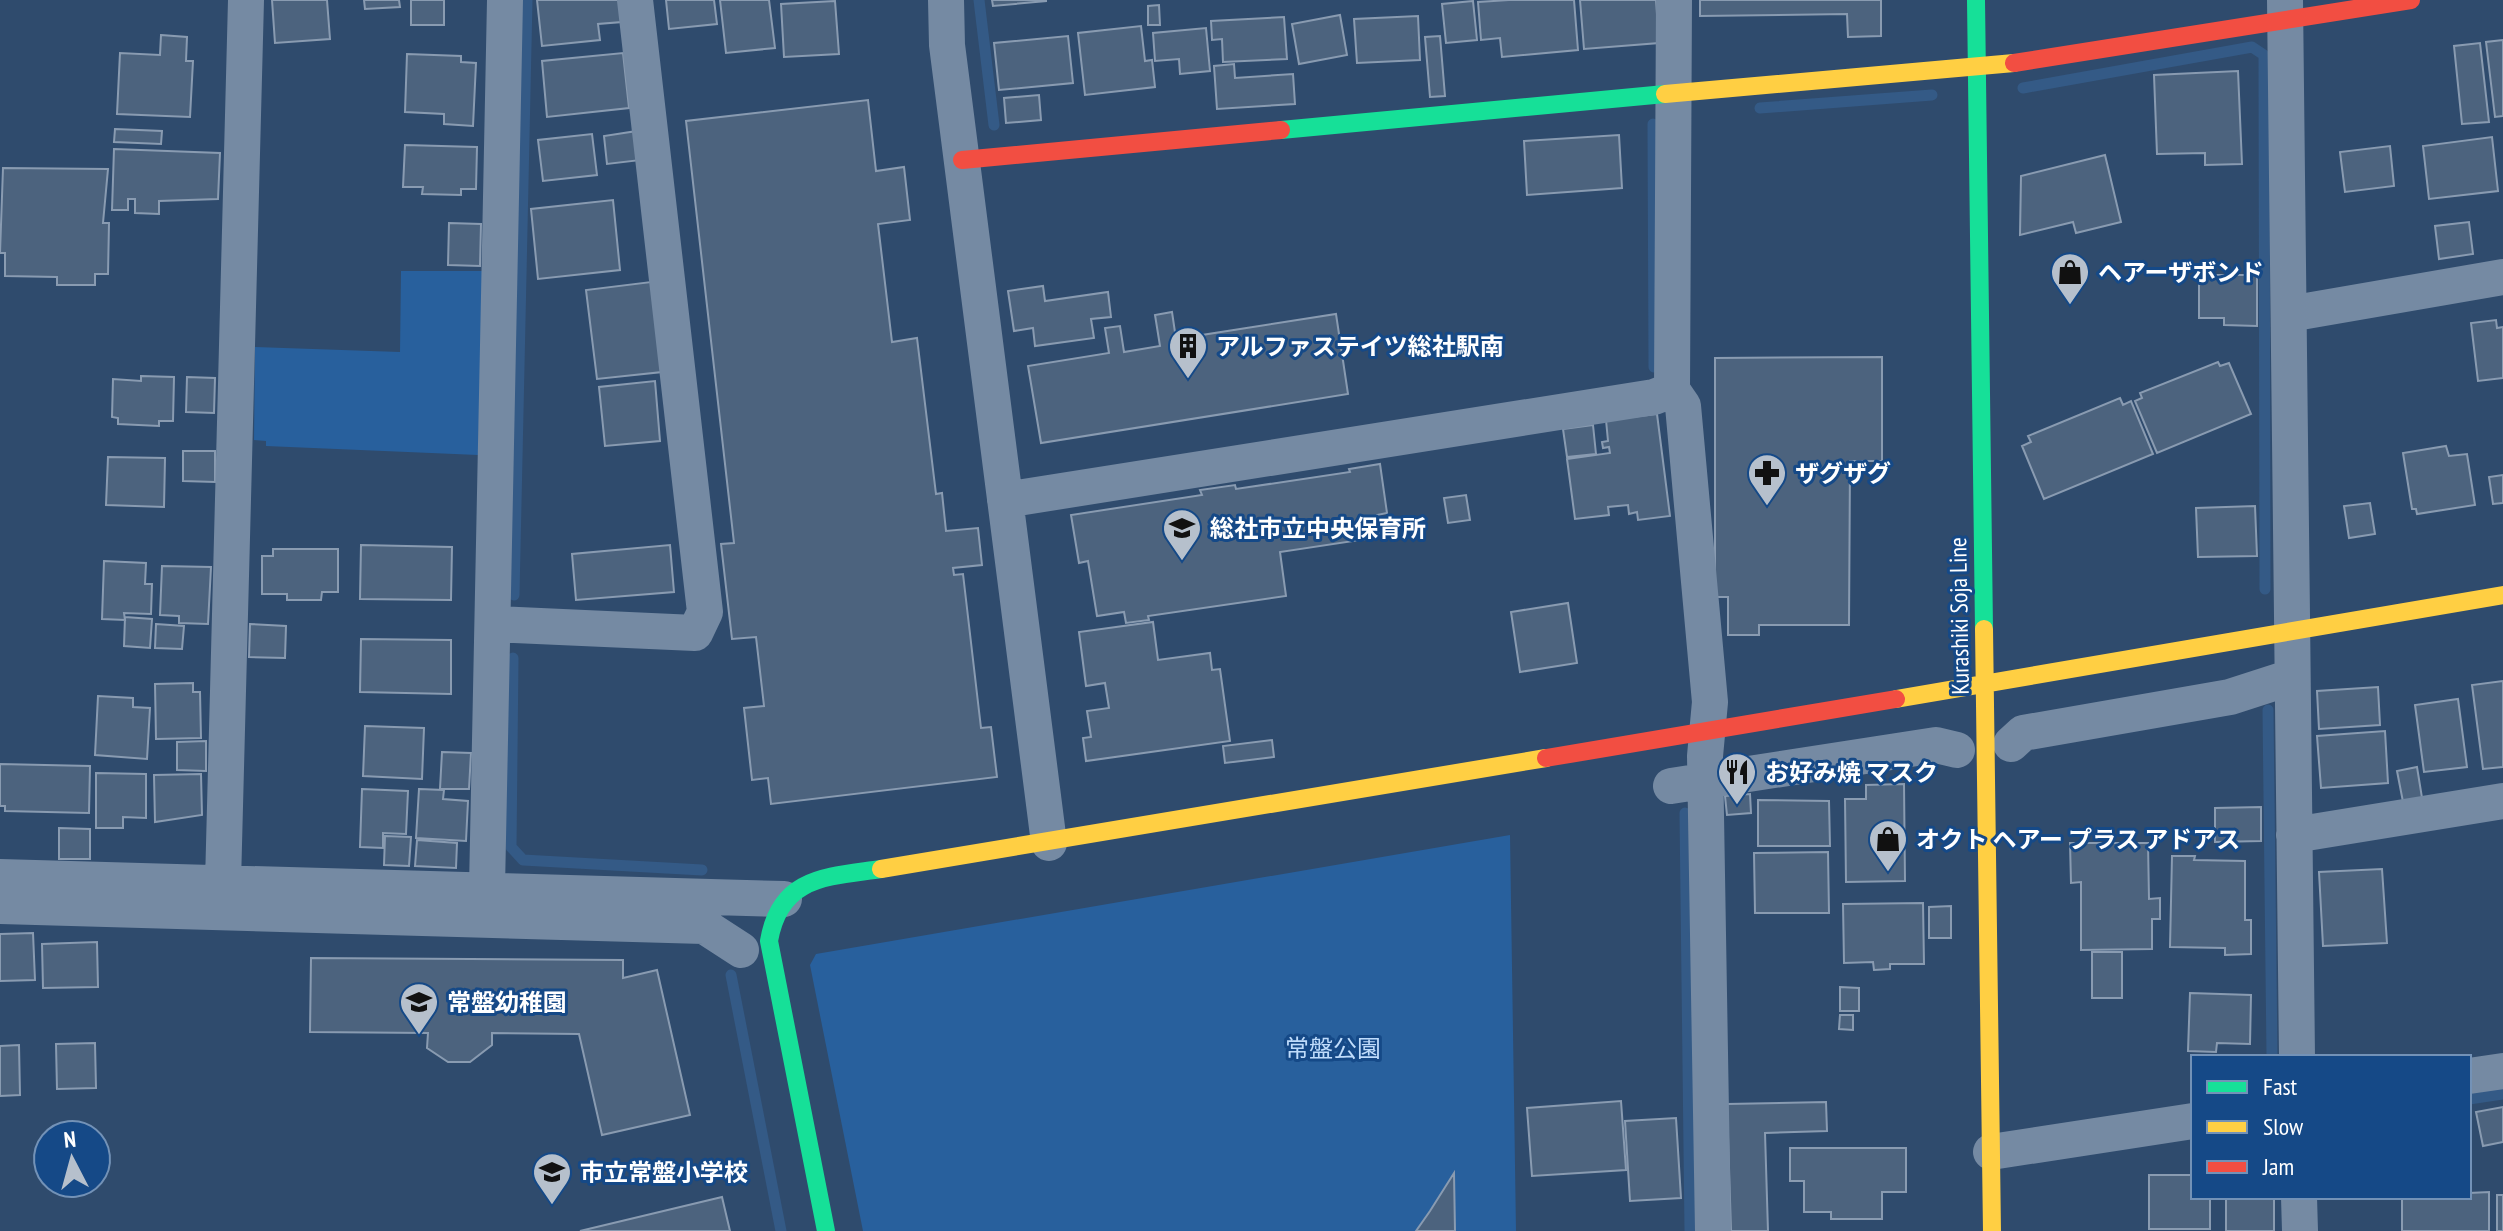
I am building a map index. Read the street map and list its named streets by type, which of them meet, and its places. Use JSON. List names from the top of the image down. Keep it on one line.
{"streets":{"street":["Kurashiki Soja Line"]},"parks":["常盤公園"],"places":{"shop":["ヘアーザボンド","オクト ヘアー プラス アドアス"],"building":["アルファステイツ総社駅南"],"pharmacy":["ザグザグ"],"school or university":["総社市立中央保育所","常盤幼稚園","市立常盤小学校"],"restaurant":["お好み焼 マスク"]},"legend":["Fast","Slow","Jam"],"north":"top"}
